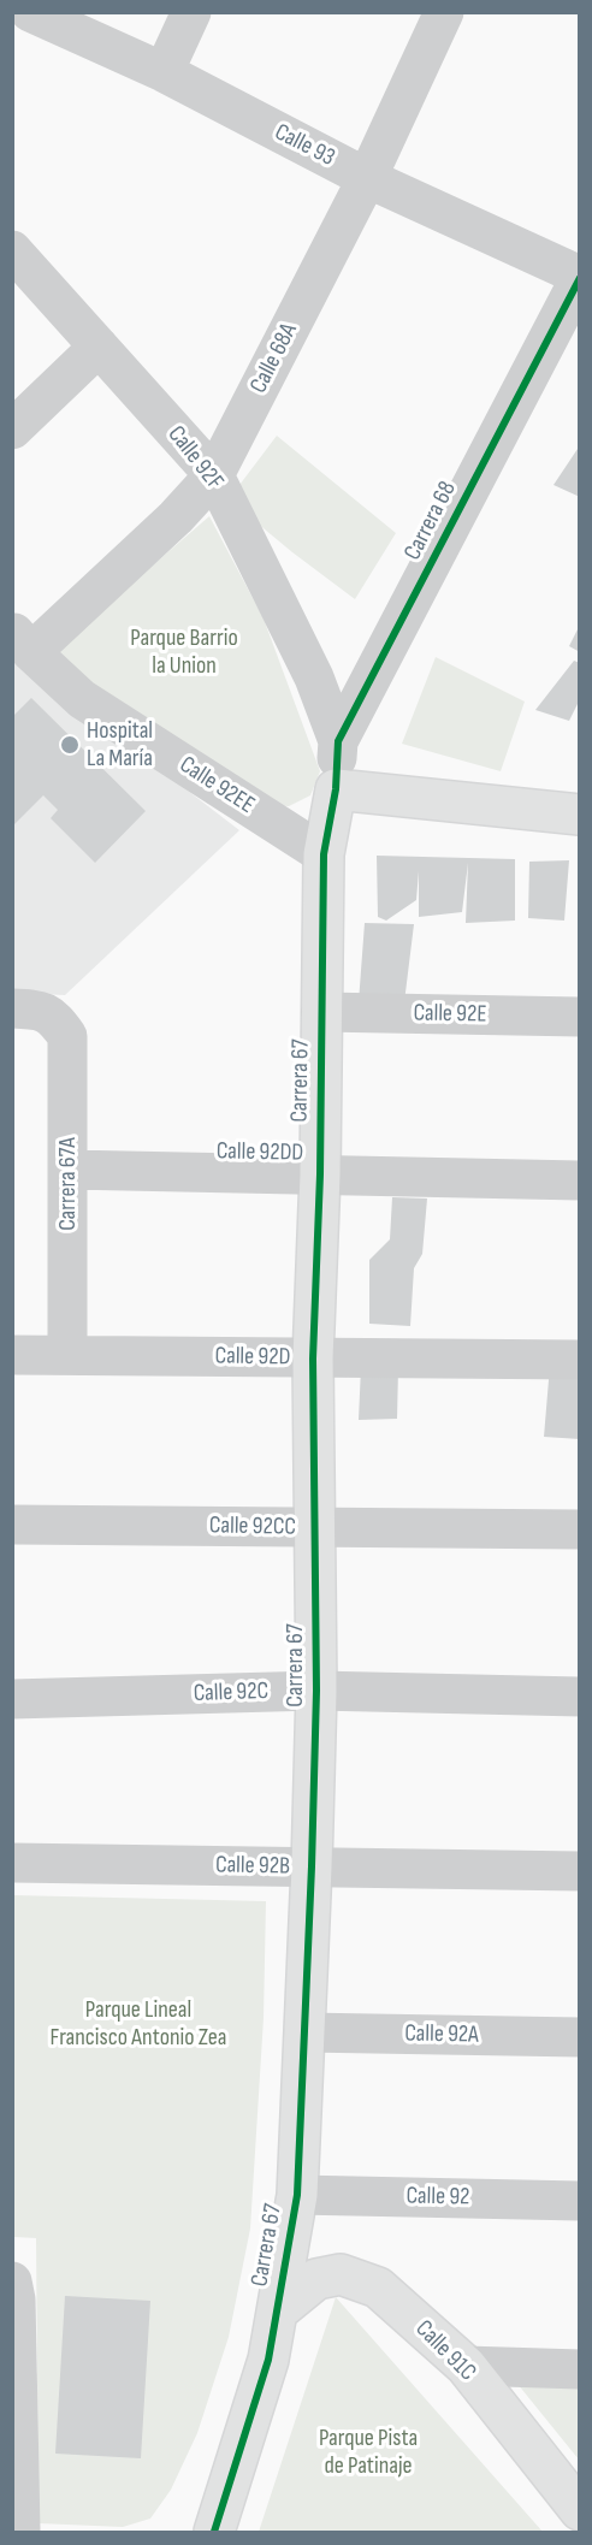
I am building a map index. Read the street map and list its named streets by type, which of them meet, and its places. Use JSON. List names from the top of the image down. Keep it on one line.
{"streets":{"street":["Calle 93","Calle 68A","Calle 92F","Carrera 68","Calle 92EE","Calle 92E","Carrera 67","Calle 92DD","Carrera 67A","Calle 92D","Calle 92CC","Calle 92C","Calle 92B","Calle 92A","Calle 92","Calle 91C"]},"crossings":[["Calle 93","Calle 68A"],["Calle 93","Carrera 68"],["Calle 68A","Calle 92F"],["Calle 68A","Calle 92EE"],["Calle 92F","Carrera 68"],["Carrera 68","Carrera 67"],["Calle 92EE","Carrera 67"],["Calle 92E","Carrera 67"],["Carrera 67","Calle 92DD"],["Carrera 67","Calle 92D"],["Carrera 67","Calle 92CC"],["Carrera 67","Calle 92C"],["Carrera 67","Calle 92B"],["Carrera 67","Calle 92A"],["Carrera 67","Calle 92"],["Carrera 67","Calle 91C"],["Calle 92DD","Carrera 67A"],["Carrera 67A","Calle 92D"]],"parks":["Parque Barrio la Union","Parque Lineal Francisco Antonio Zea","Parque Pista de Patinaje"],"places":["Hospital La María"]}
